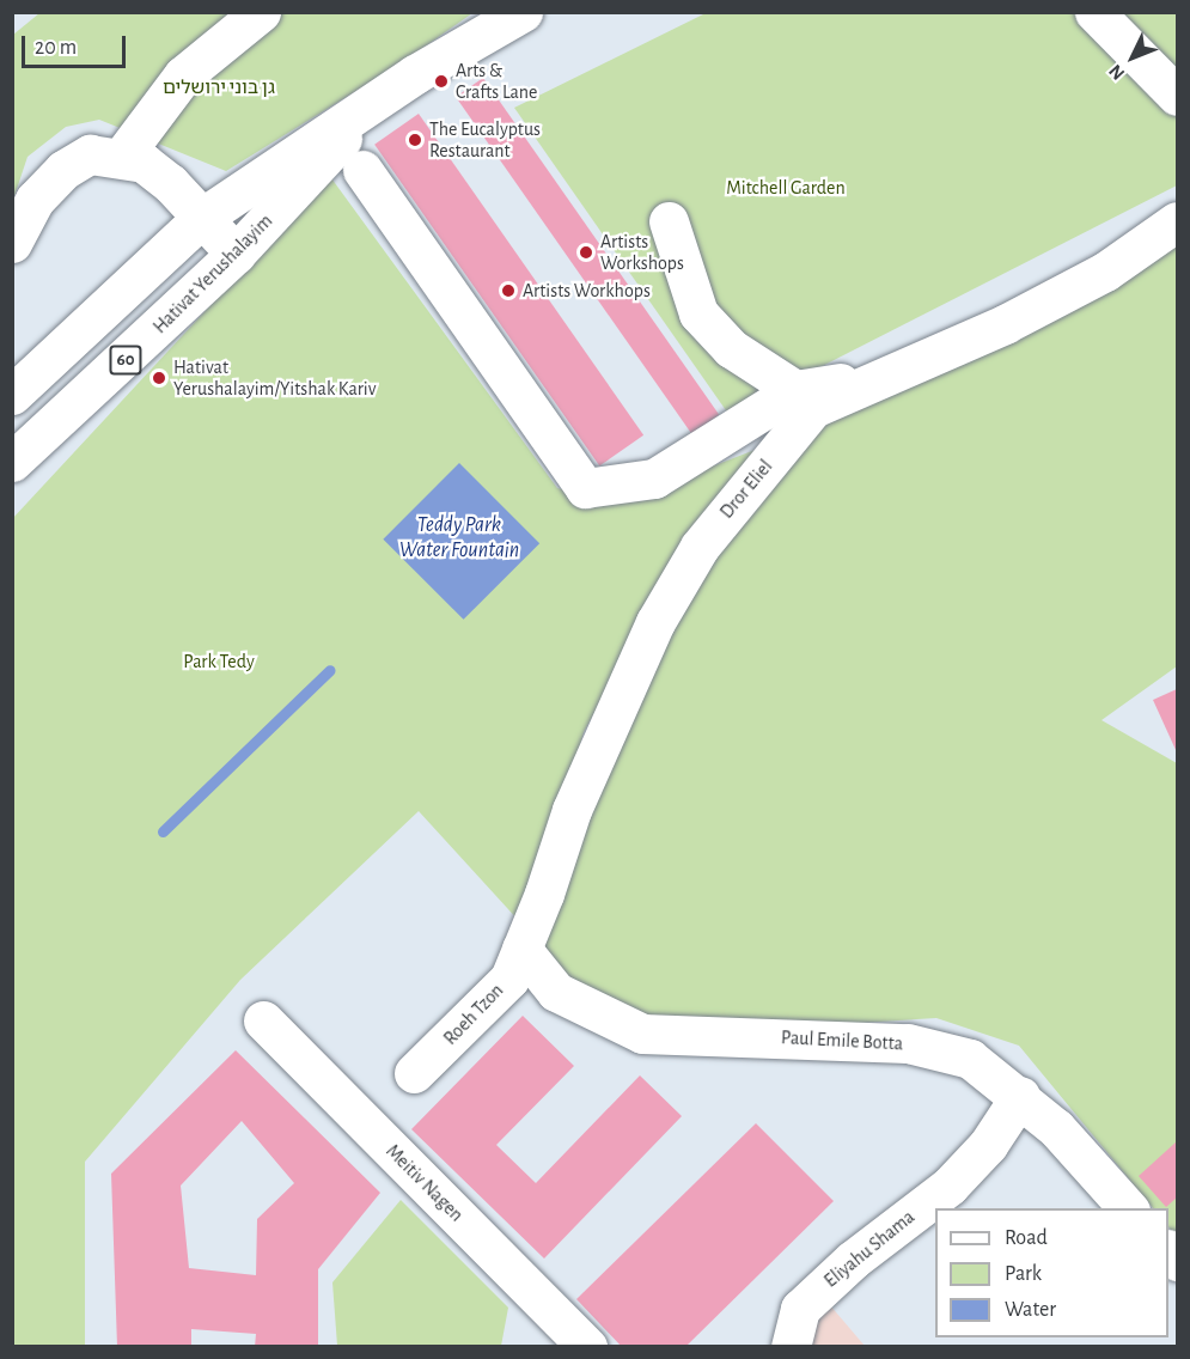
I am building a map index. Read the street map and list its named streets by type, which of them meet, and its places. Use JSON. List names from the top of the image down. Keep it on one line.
{"streets":{"main road":["Hativat Yerushalayim","60","Dror Eliel","Roeh Tzon","Paul Emile Botta","Meitiv Nagen","Eliyahu Shama"]},"crossings":[["Dror Eliel","Roeh Tzon"],["Dror Eliel","Paul Emile Botta"],["Roeh Tzon","Paul Emile Botta"],["Paul Emile Botta","Eliyahu Shama"]],"water":["Teddy Park Water Fountain"],"parks":["גן בוני ירושלים","Mitchell Garden","Park Tedy"],"places":["Arts & Crafts Lane","The Eucalyptus Restaurant","Artists Workshops","Artists Workhops","Hativat Yerushalayim/Yitshak Kariv"],"legend":["Road","Park","Water"],"scale_bar":"20 m","north":"bottom left"}
